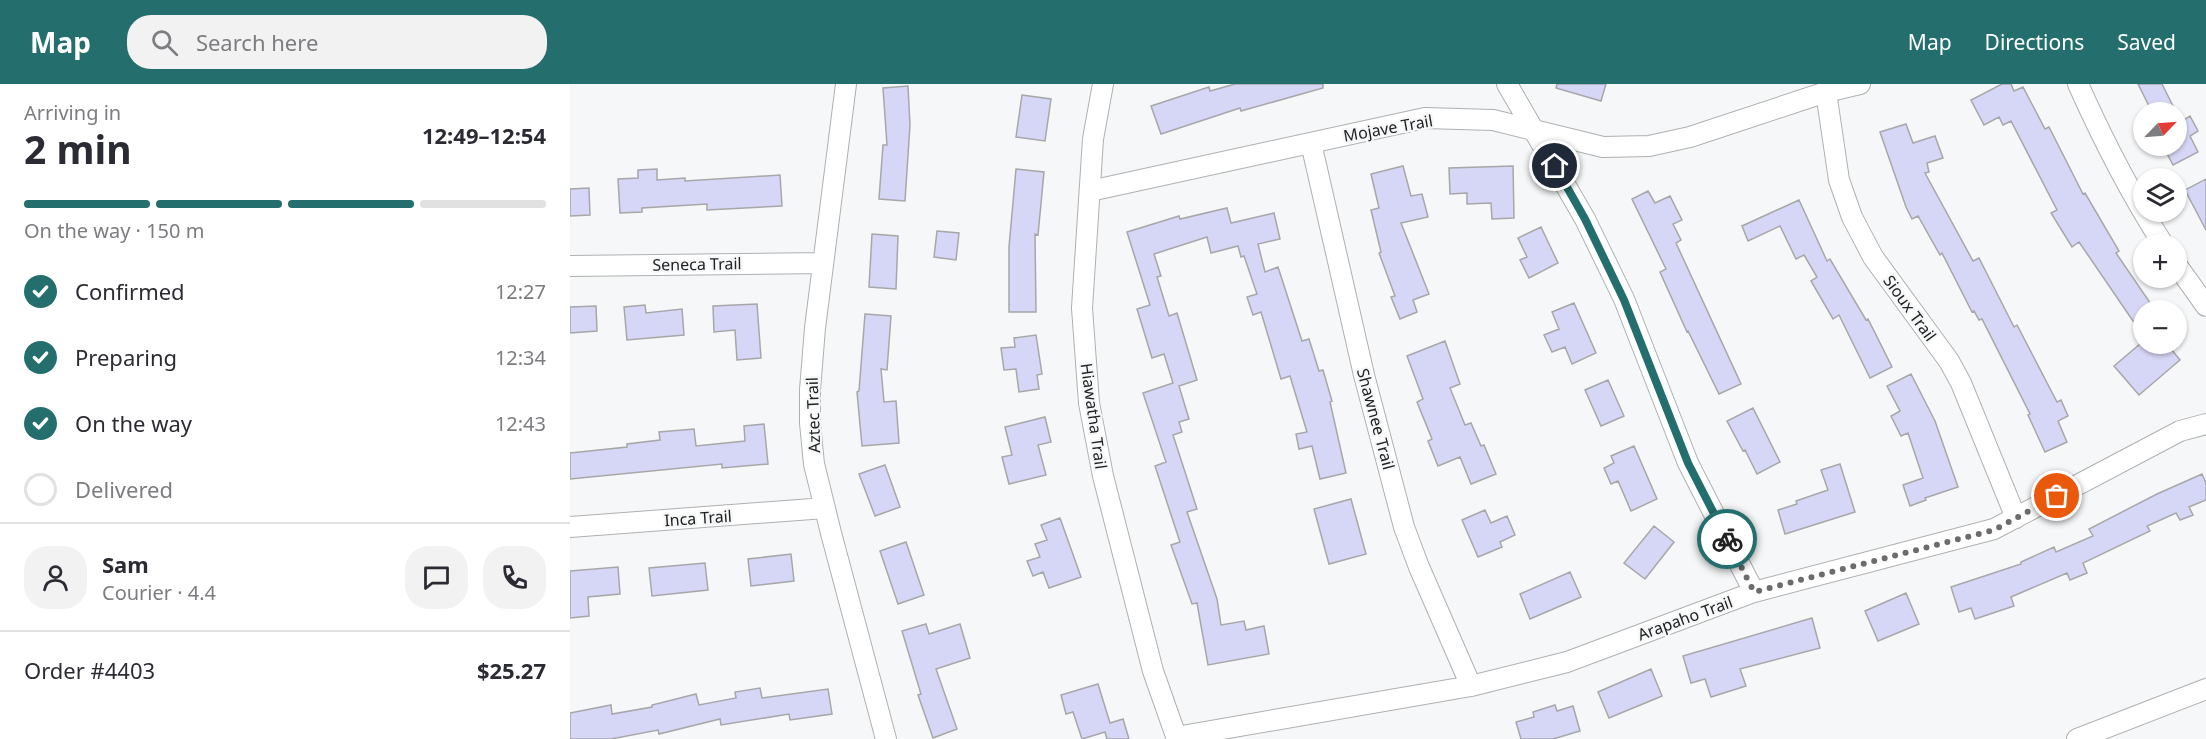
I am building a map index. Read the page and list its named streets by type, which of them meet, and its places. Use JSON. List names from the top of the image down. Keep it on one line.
{"streets":{"street":["Mojave Trail","Seneca Trail","Sioux Trail","Aztec Trail","Hiawatha Trail","Shawnee Trail","Inca Trail","Arapaho Trail"]},"crossings":[["Mojave Trail","Sioux Trail"],["Mojave Trail","Hiawatha Trail"],["Mojave Trail","Shawnee Trail"],["Seneca Trail","Aztec Trail"],["Sioux Trail","Arapaho Trail"],["Aztec Trail","Inca Trail"],["Hiawatha Trail","Arapaho Trail"],["Shawnee Trail","Arapaho Trail"]],"north":"top right","page":{"header":"Map","search":"Search here","nav":["Map","Directions","Saved"],"heading":["2 min","Arriving in","12:49–12:54"],"panel":["Sam","Courier · 4.4","Order #4403","$25.27"],"map_buttons":["+","−"],"bar":"On the way · 150 m","list":[["Confirmed","12:27"],["Preparing","12:34"],["On the way","12:43"],"Delivered"]}}
